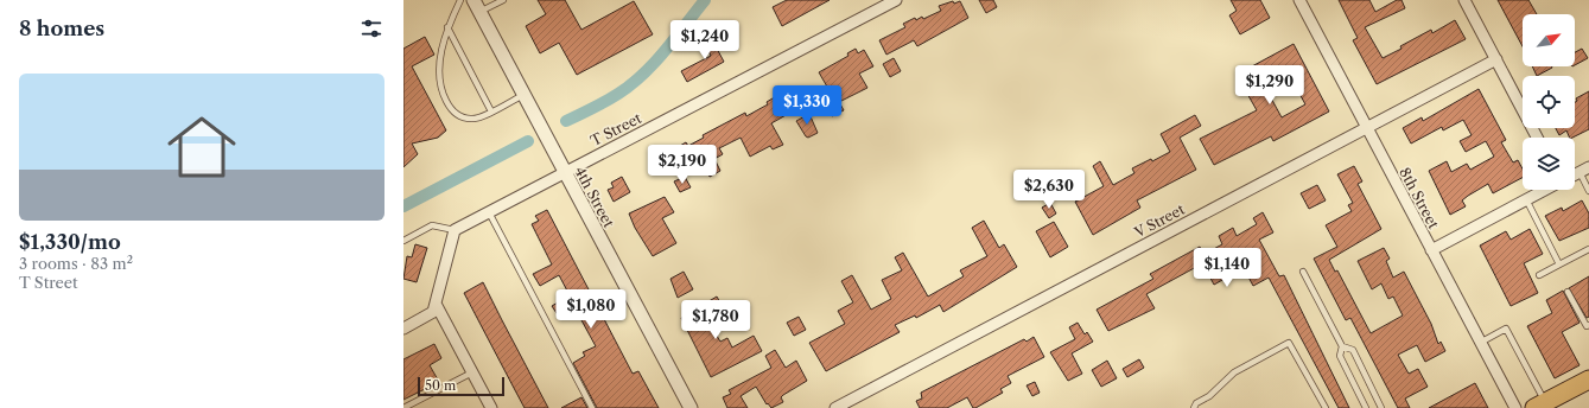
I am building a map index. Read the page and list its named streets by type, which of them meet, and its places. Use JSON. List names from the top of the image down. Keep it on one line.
{"streets":{"street":["T Street","4th Street","8th Street","V Street"]},"crossings":[["T Street","4th Street"],["8th Street","V Street"]],"scale_bar":"50 m","north":"top right","page":{"heading":"8 homes","price":["$1,240","$1,290","$1,330","$2,190","$2,630","$1,140","$1,080","$1,780"],"list":[{"name":"$1,330/mo","note":"3 rooms · 83 m² · T Street"}],"scale":"50 m"}}
